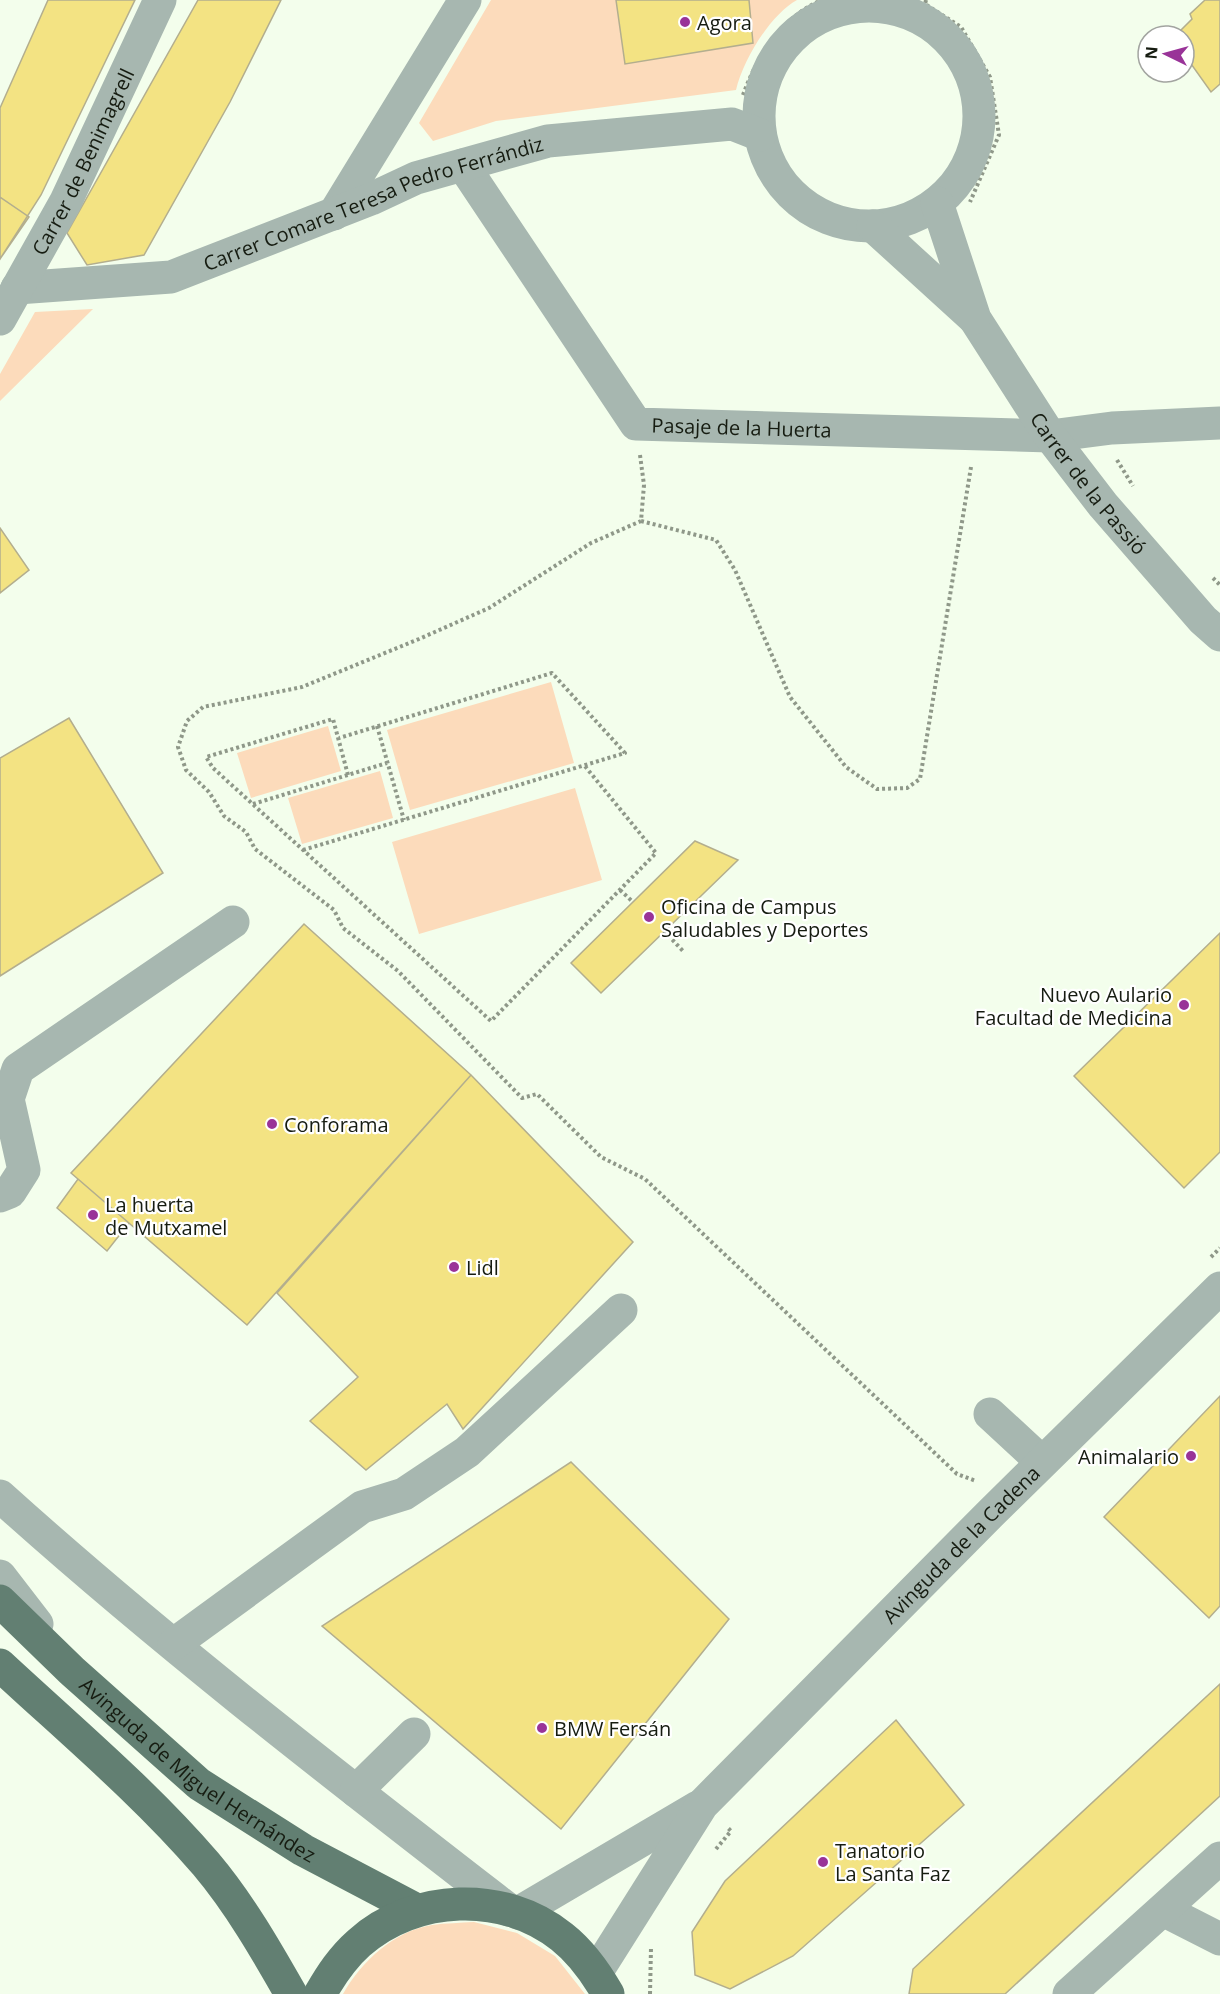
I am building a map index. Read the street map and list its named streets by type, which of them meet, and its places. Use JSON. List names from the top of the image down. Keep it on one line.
{"streets":{"main road":["Avinguda de Miguel Hernández"],"street":["Carrer de Benimagrell","Carrer Comare Teresa Pedro Ferrándiz","Pasaje de la Huerta","Carrer de la Passió","Avinguda de la Cadena"]},"crossings":[["Carrer de Benimagrell","Carrer Comare Teresa Pedro Ferrándiz"],["Carrer Comare Teresa Pedro Ferrándiz","Pasaje de la Huerta"],["Pasaje de la Huerta","Carrer de la Passió"]],"places":["Agora","Oficina de Campus Saludables y Deportes","Nuevo Aulario Facultad de Medicina","Conforama","La huerta de Mutxamel","Lidl","Animalario","BMW Fersán","Tanatorio La Santa Faz"],"north":"left"}
